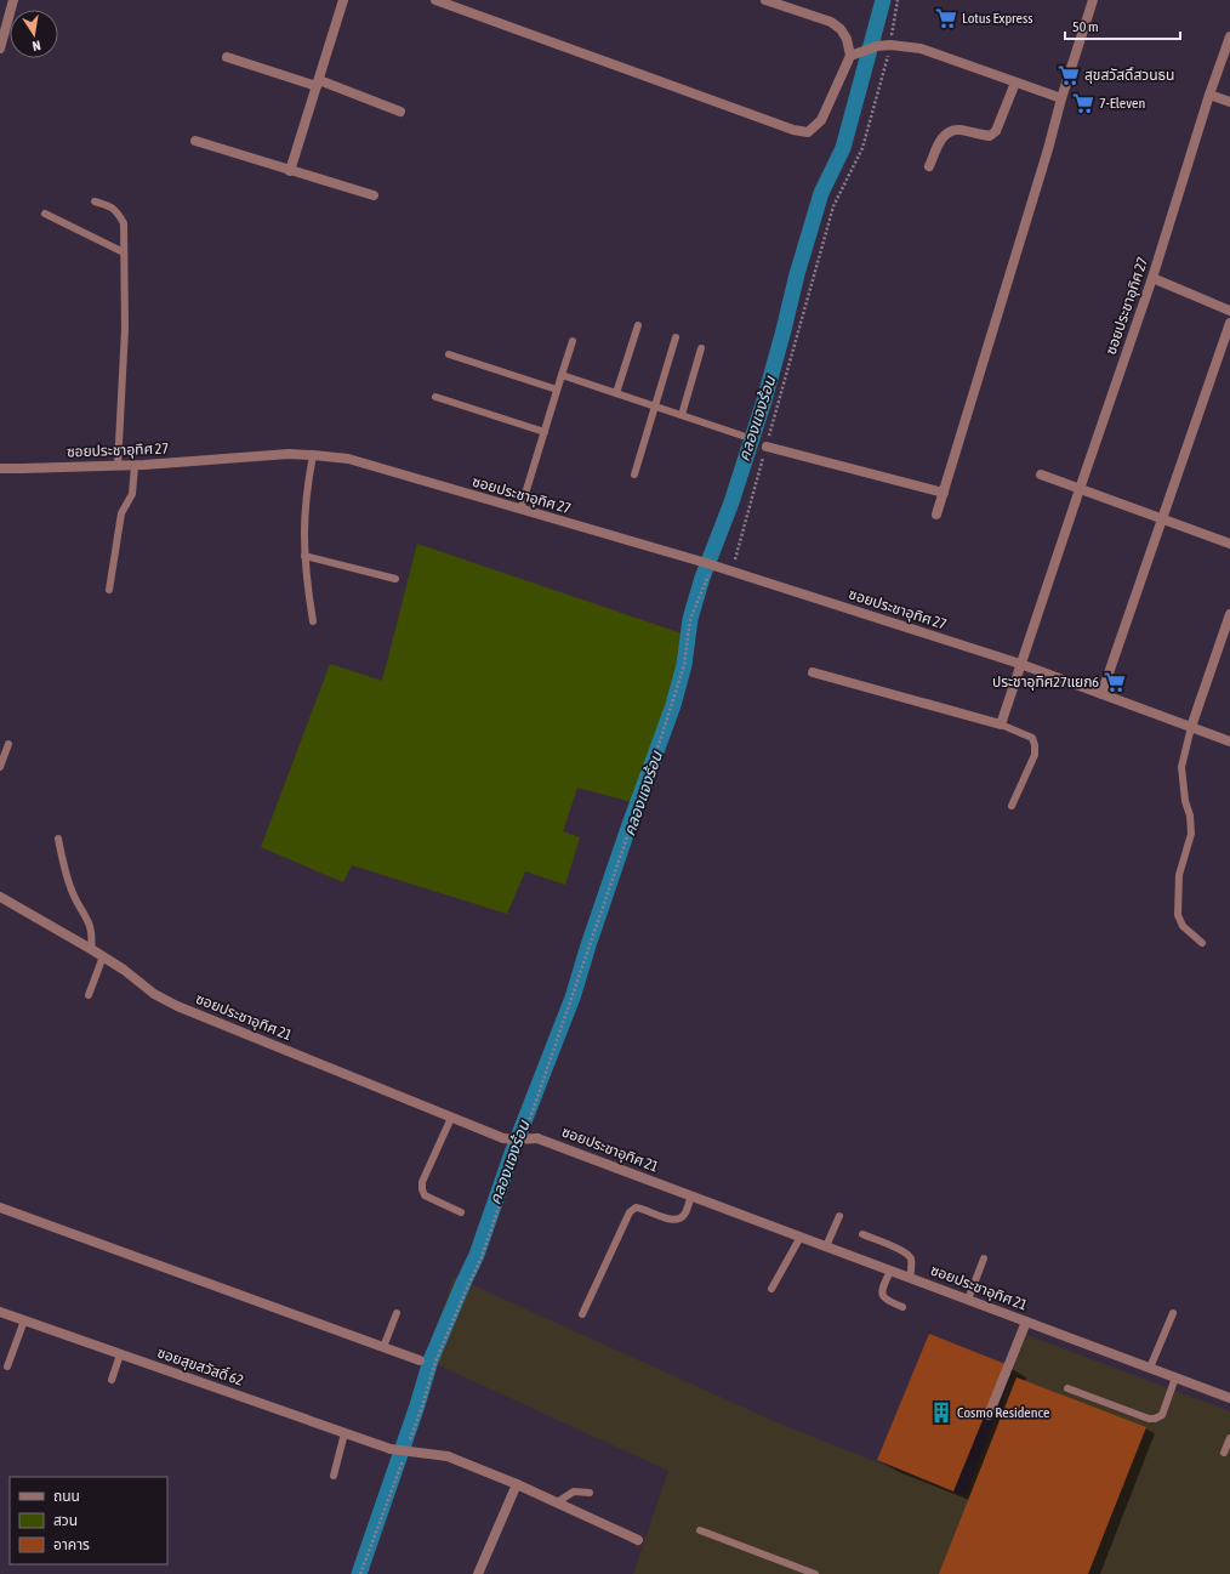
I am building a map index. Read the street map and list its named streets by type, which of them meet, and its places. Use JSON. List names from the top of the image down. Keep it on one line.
{"streets":{"street":["ซอยประชาอุทิศ 27","ซอยประชาอุทิศ 21","ซอยสุขสวัสดิ์ 62"]},"water":["คลองแจงร้อน"],"places":{"supermarket":["Lotus Express","สุขสวัสดิ์สวนธน","7-Eleven","ประชาอุทิศ27แยก6"],"building":["Cosmo Residence"]},"legend":["ถนน","สวน","อาคาร"],"scale_bar":"50 m","north":"bottom"}
